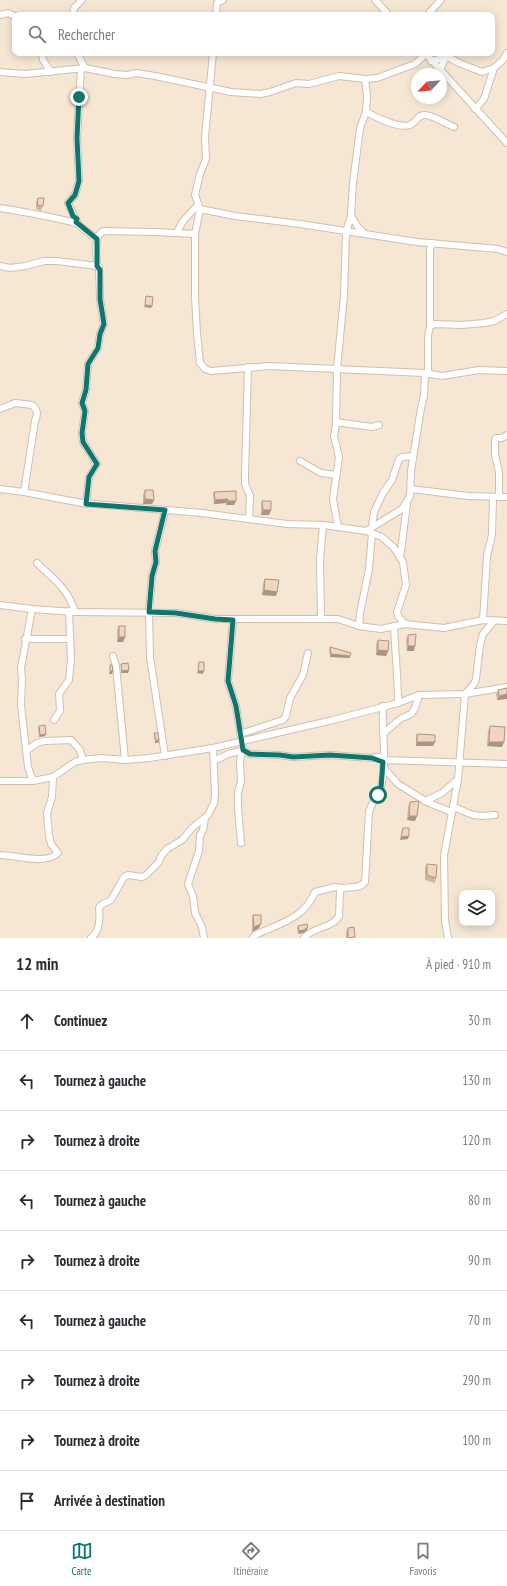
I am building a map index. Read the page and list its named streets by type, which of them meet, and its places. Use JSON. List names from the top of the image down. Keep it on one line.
{"north":"bottom left","page":{"search":"Rechercher","heading":["12 min","À pied · 910 m"],"list":[["Continuez","30 m"],["Tournez à gauche","130 m"],["Tournez à droite","120 m"],["Tournez à gauche","80 m"],["Tournez à droite","90 m"],["Tournez à gauche","70 m"],["Tournez à droite","290 m"],["Tournez à droite","100 m"],"Arrivée à destination"],"nav":["Carte","Itinéraire","Favoris"]}}
